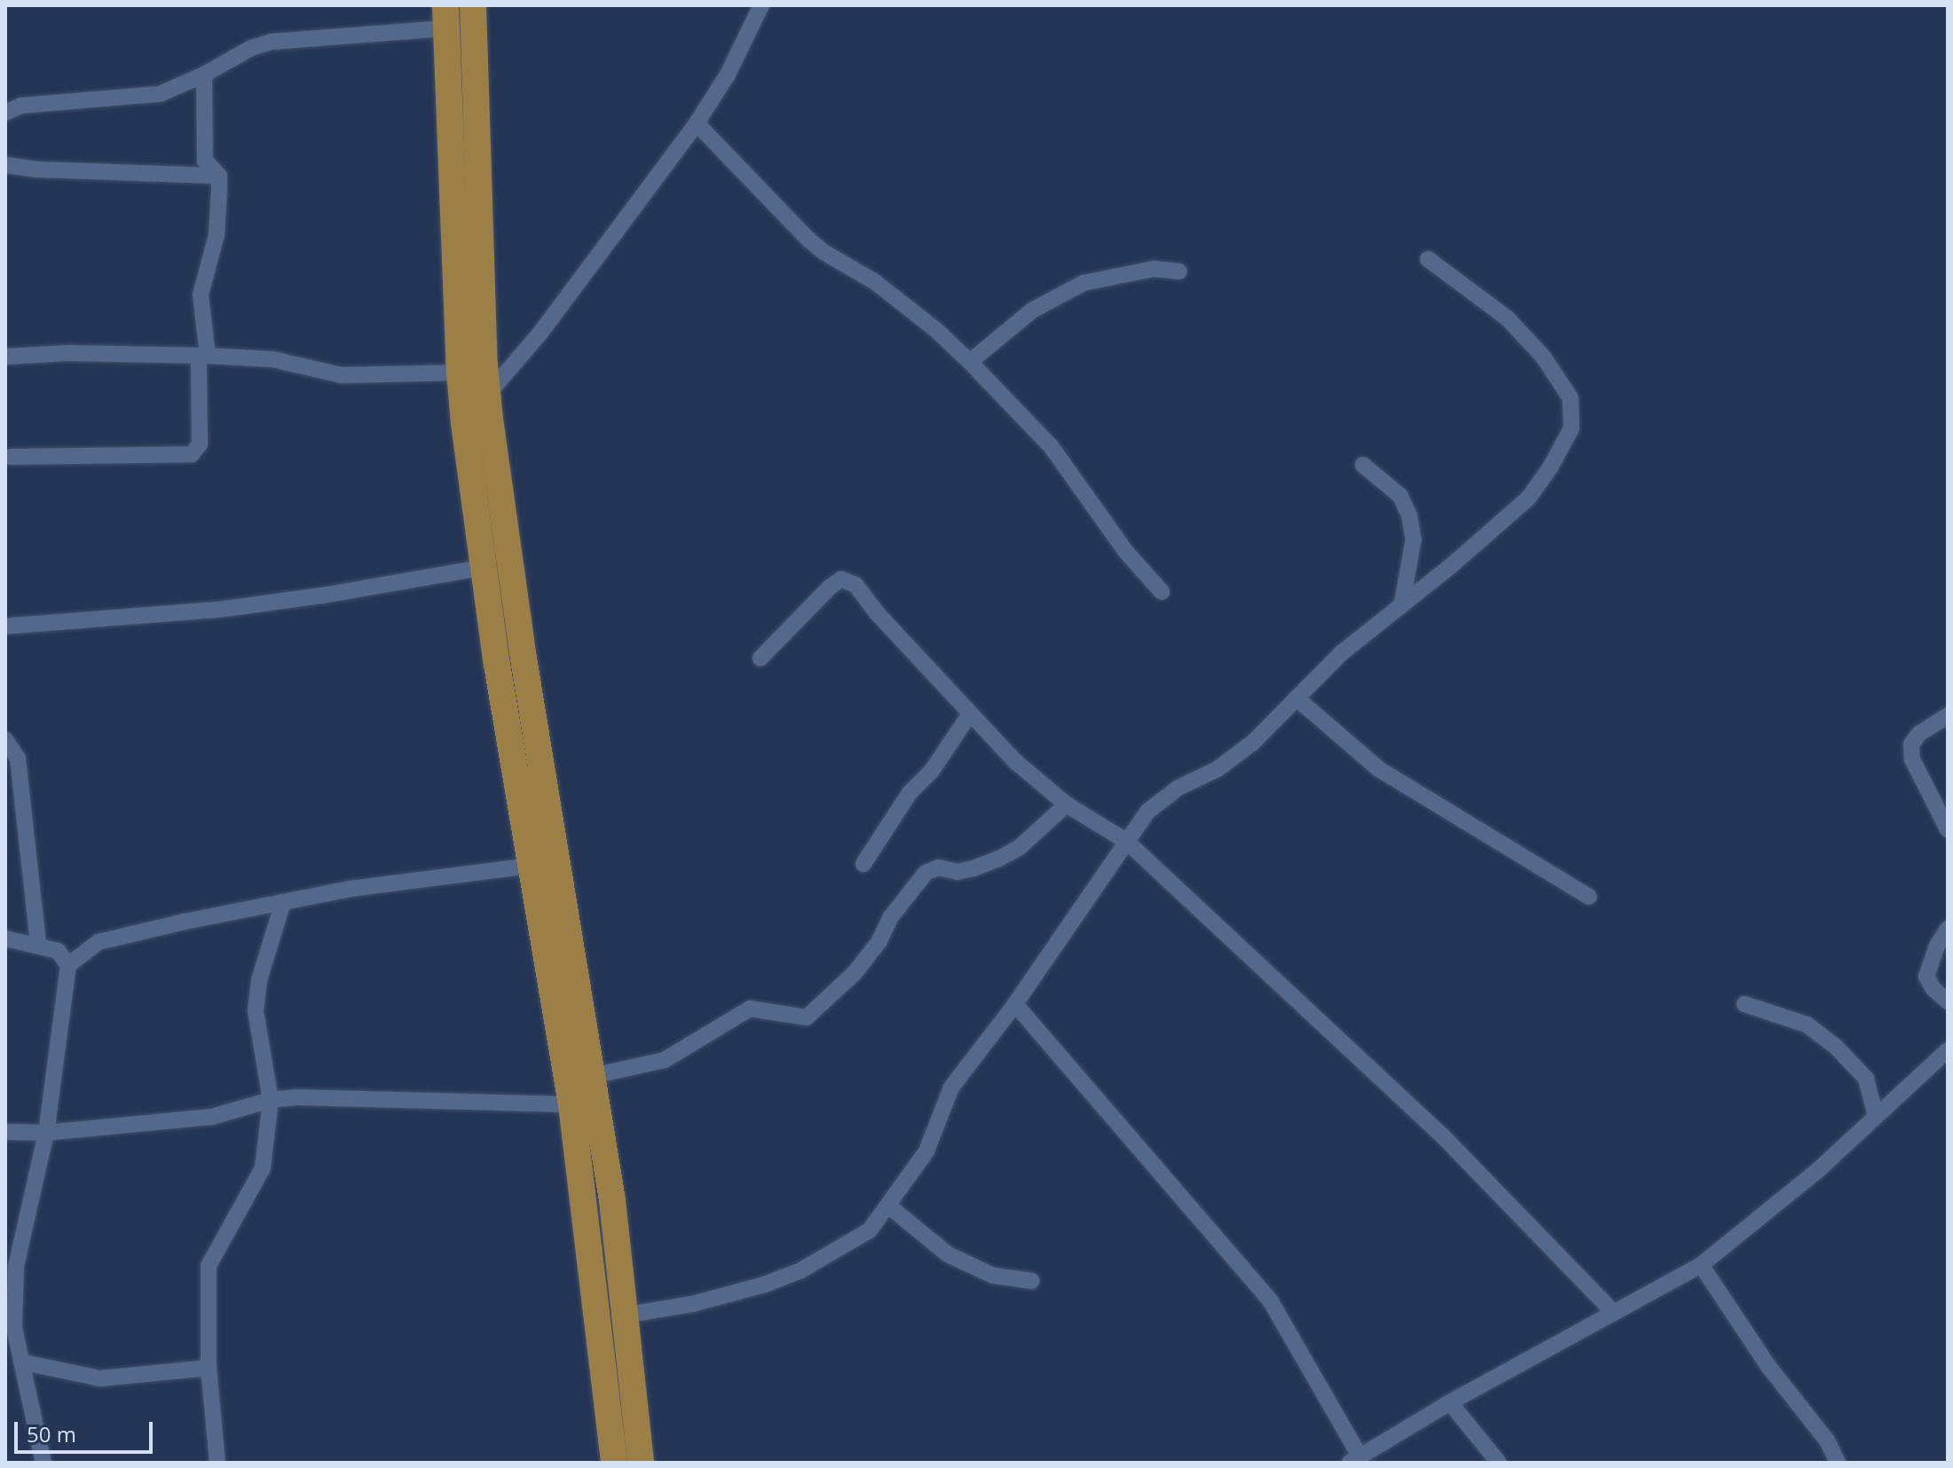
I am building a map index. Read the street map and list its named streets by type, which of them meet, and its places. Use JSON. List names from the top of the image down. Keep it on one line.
{"scale_bar":"50 m"}
